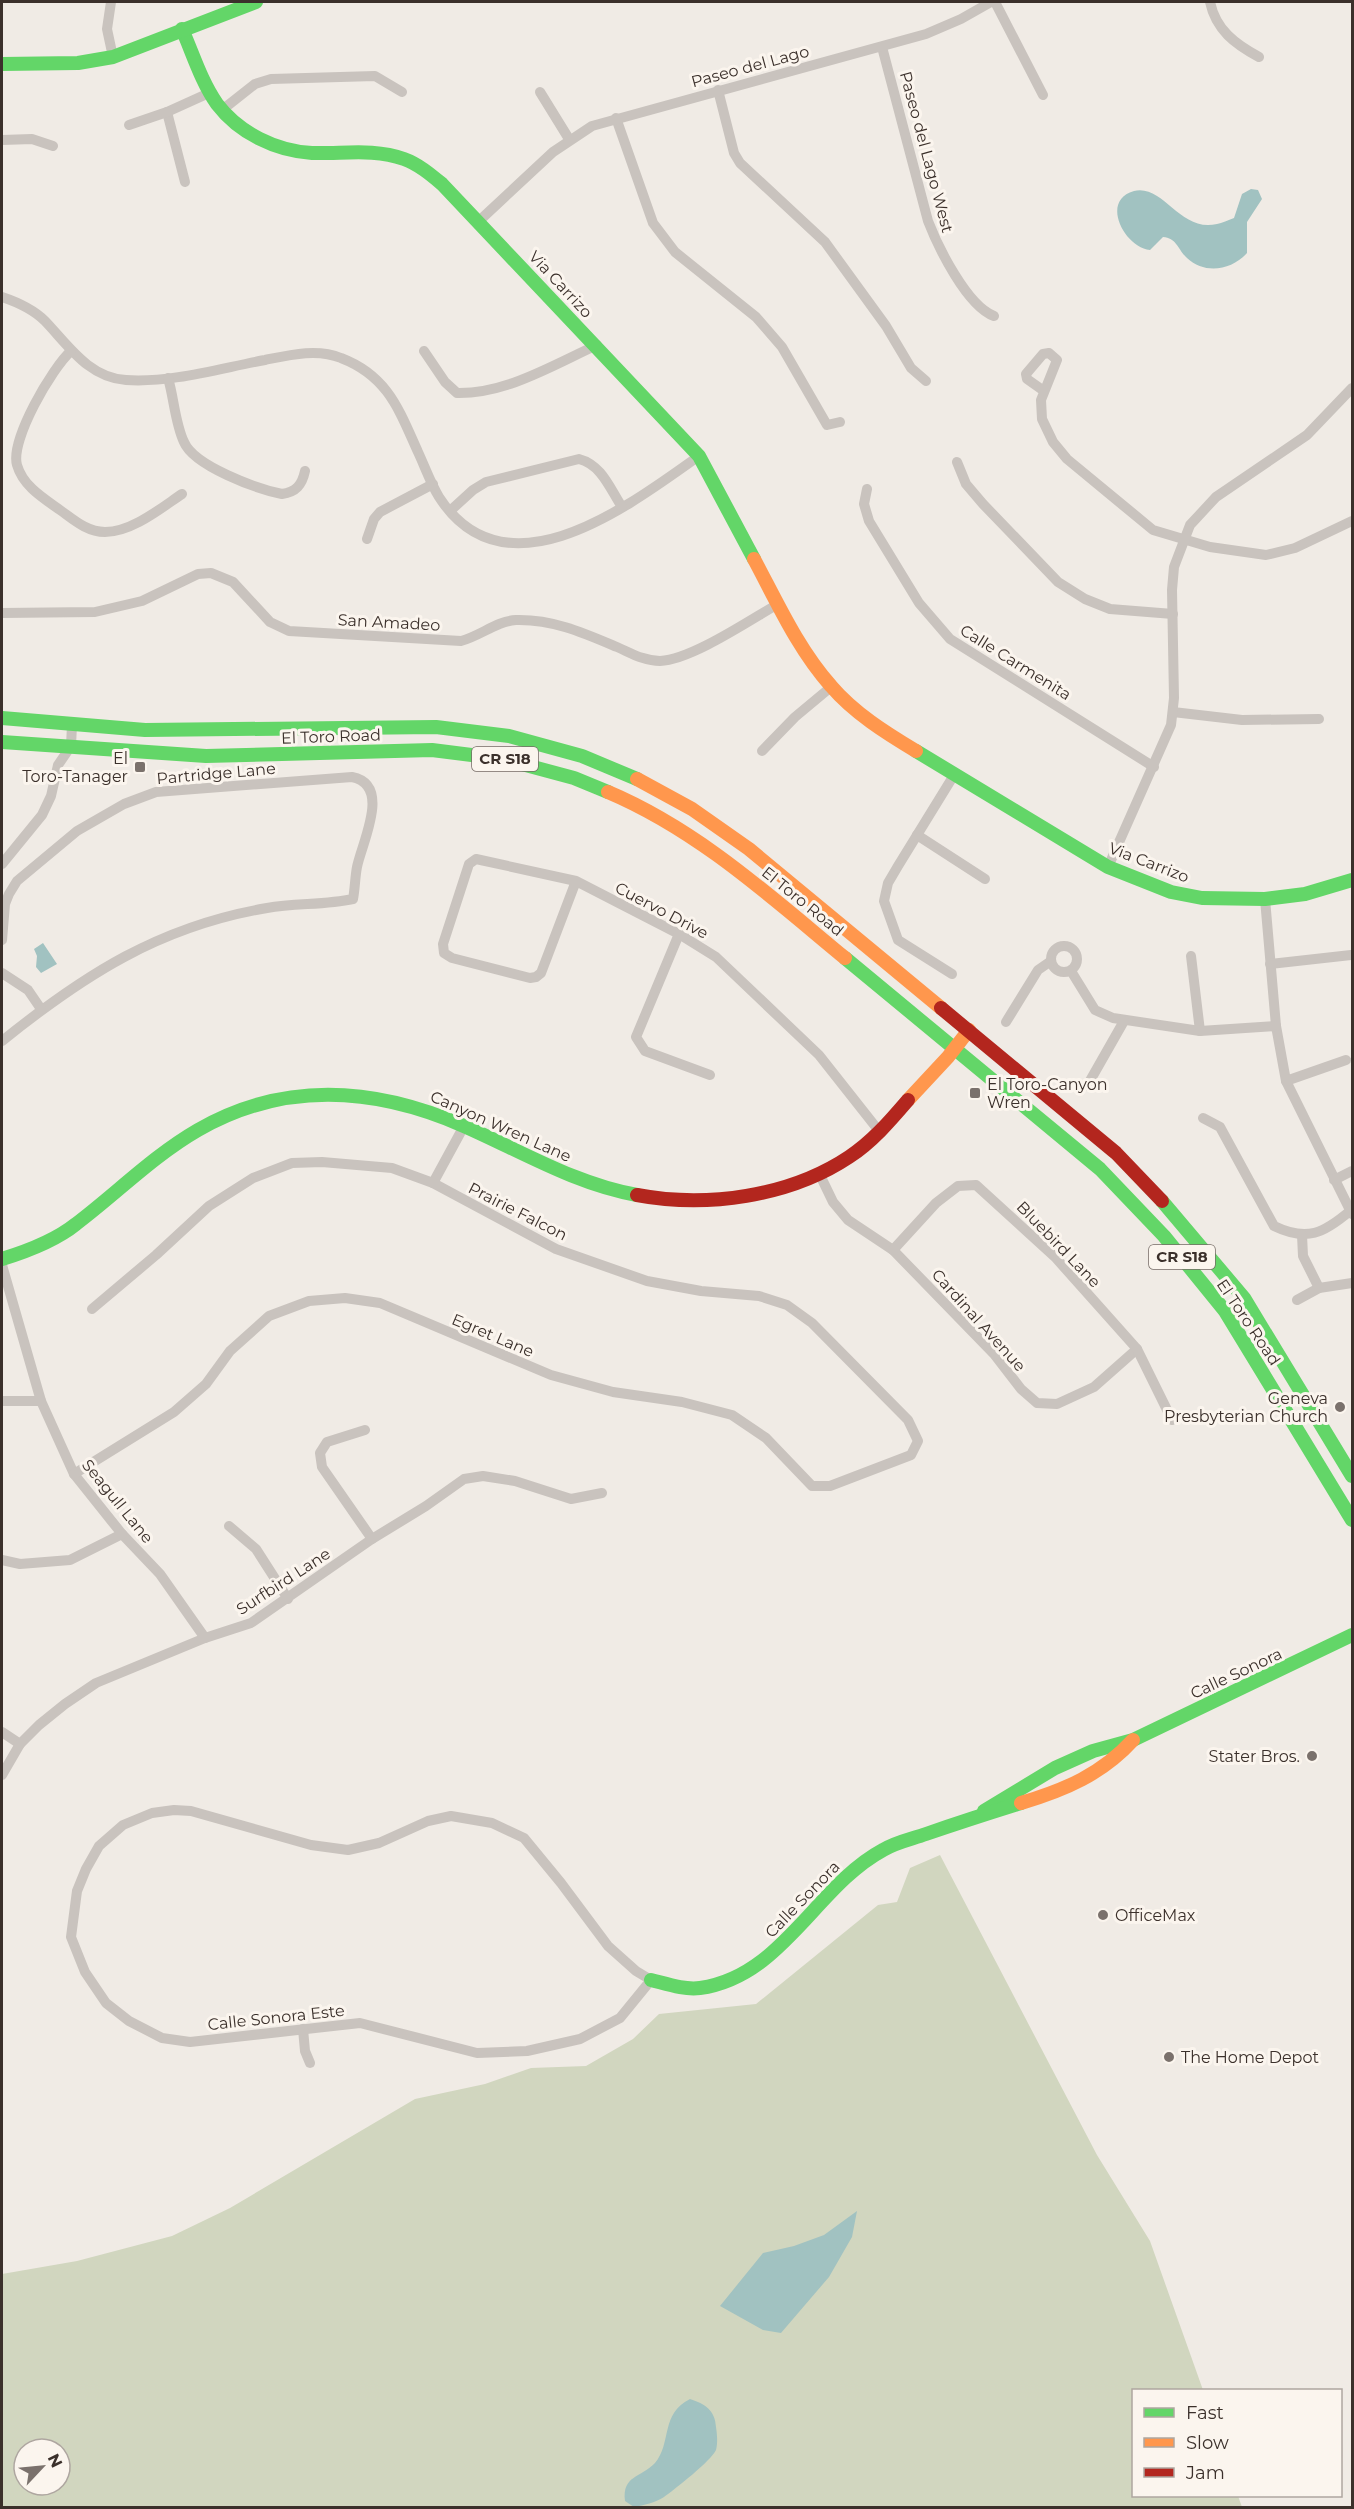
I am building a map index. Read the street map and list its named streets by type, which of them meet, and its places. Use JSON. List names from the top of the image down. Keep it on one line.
{"streets":{"street":["Paseo del Lago","Paseo del Lago West","Via Carrizo","San Amadeo","Calle Carmenita","El Toro Road","CR S18","Partridge Lane","Cuervo Drive","Canyon Wren Lane","Prairie Falcon","Bluebird Lane","Cardinal Avenue","Egret Lane","Seagull Lane","Surfbird Lane","Calle Sonora","Calle Sonora Este"]},"crossings":[["Paseo del Lago","Paseo del Lago West"],["Paseo del Lago","Via Carrizo"],["Via Carrizo","San Amadeo"],["El Toro Road","Canyon Wren Lane"],["Cuervo Drive","Canyon Wren Lane"],["Canyon Wren Lane","Cardinal Avenue"],["Prairie Falcon","Egret Lane"],["Bluebird Lane","Cardinal Avenue"],["Egret Lane","Seagull Lane"],["Seagull Lane","Surfbird Lane"],["Calle Sonora","Calle Sonora Este"]],"places":{"transit":["El Toro-Tanager","El Toro-Canyon Wren"],"other":["Geneva Presbyterian Church","Stater Bros.","OfficeMax","The Home Depot"]},"legend":["Fast","Slow","Jam"],"north":"top right"}
